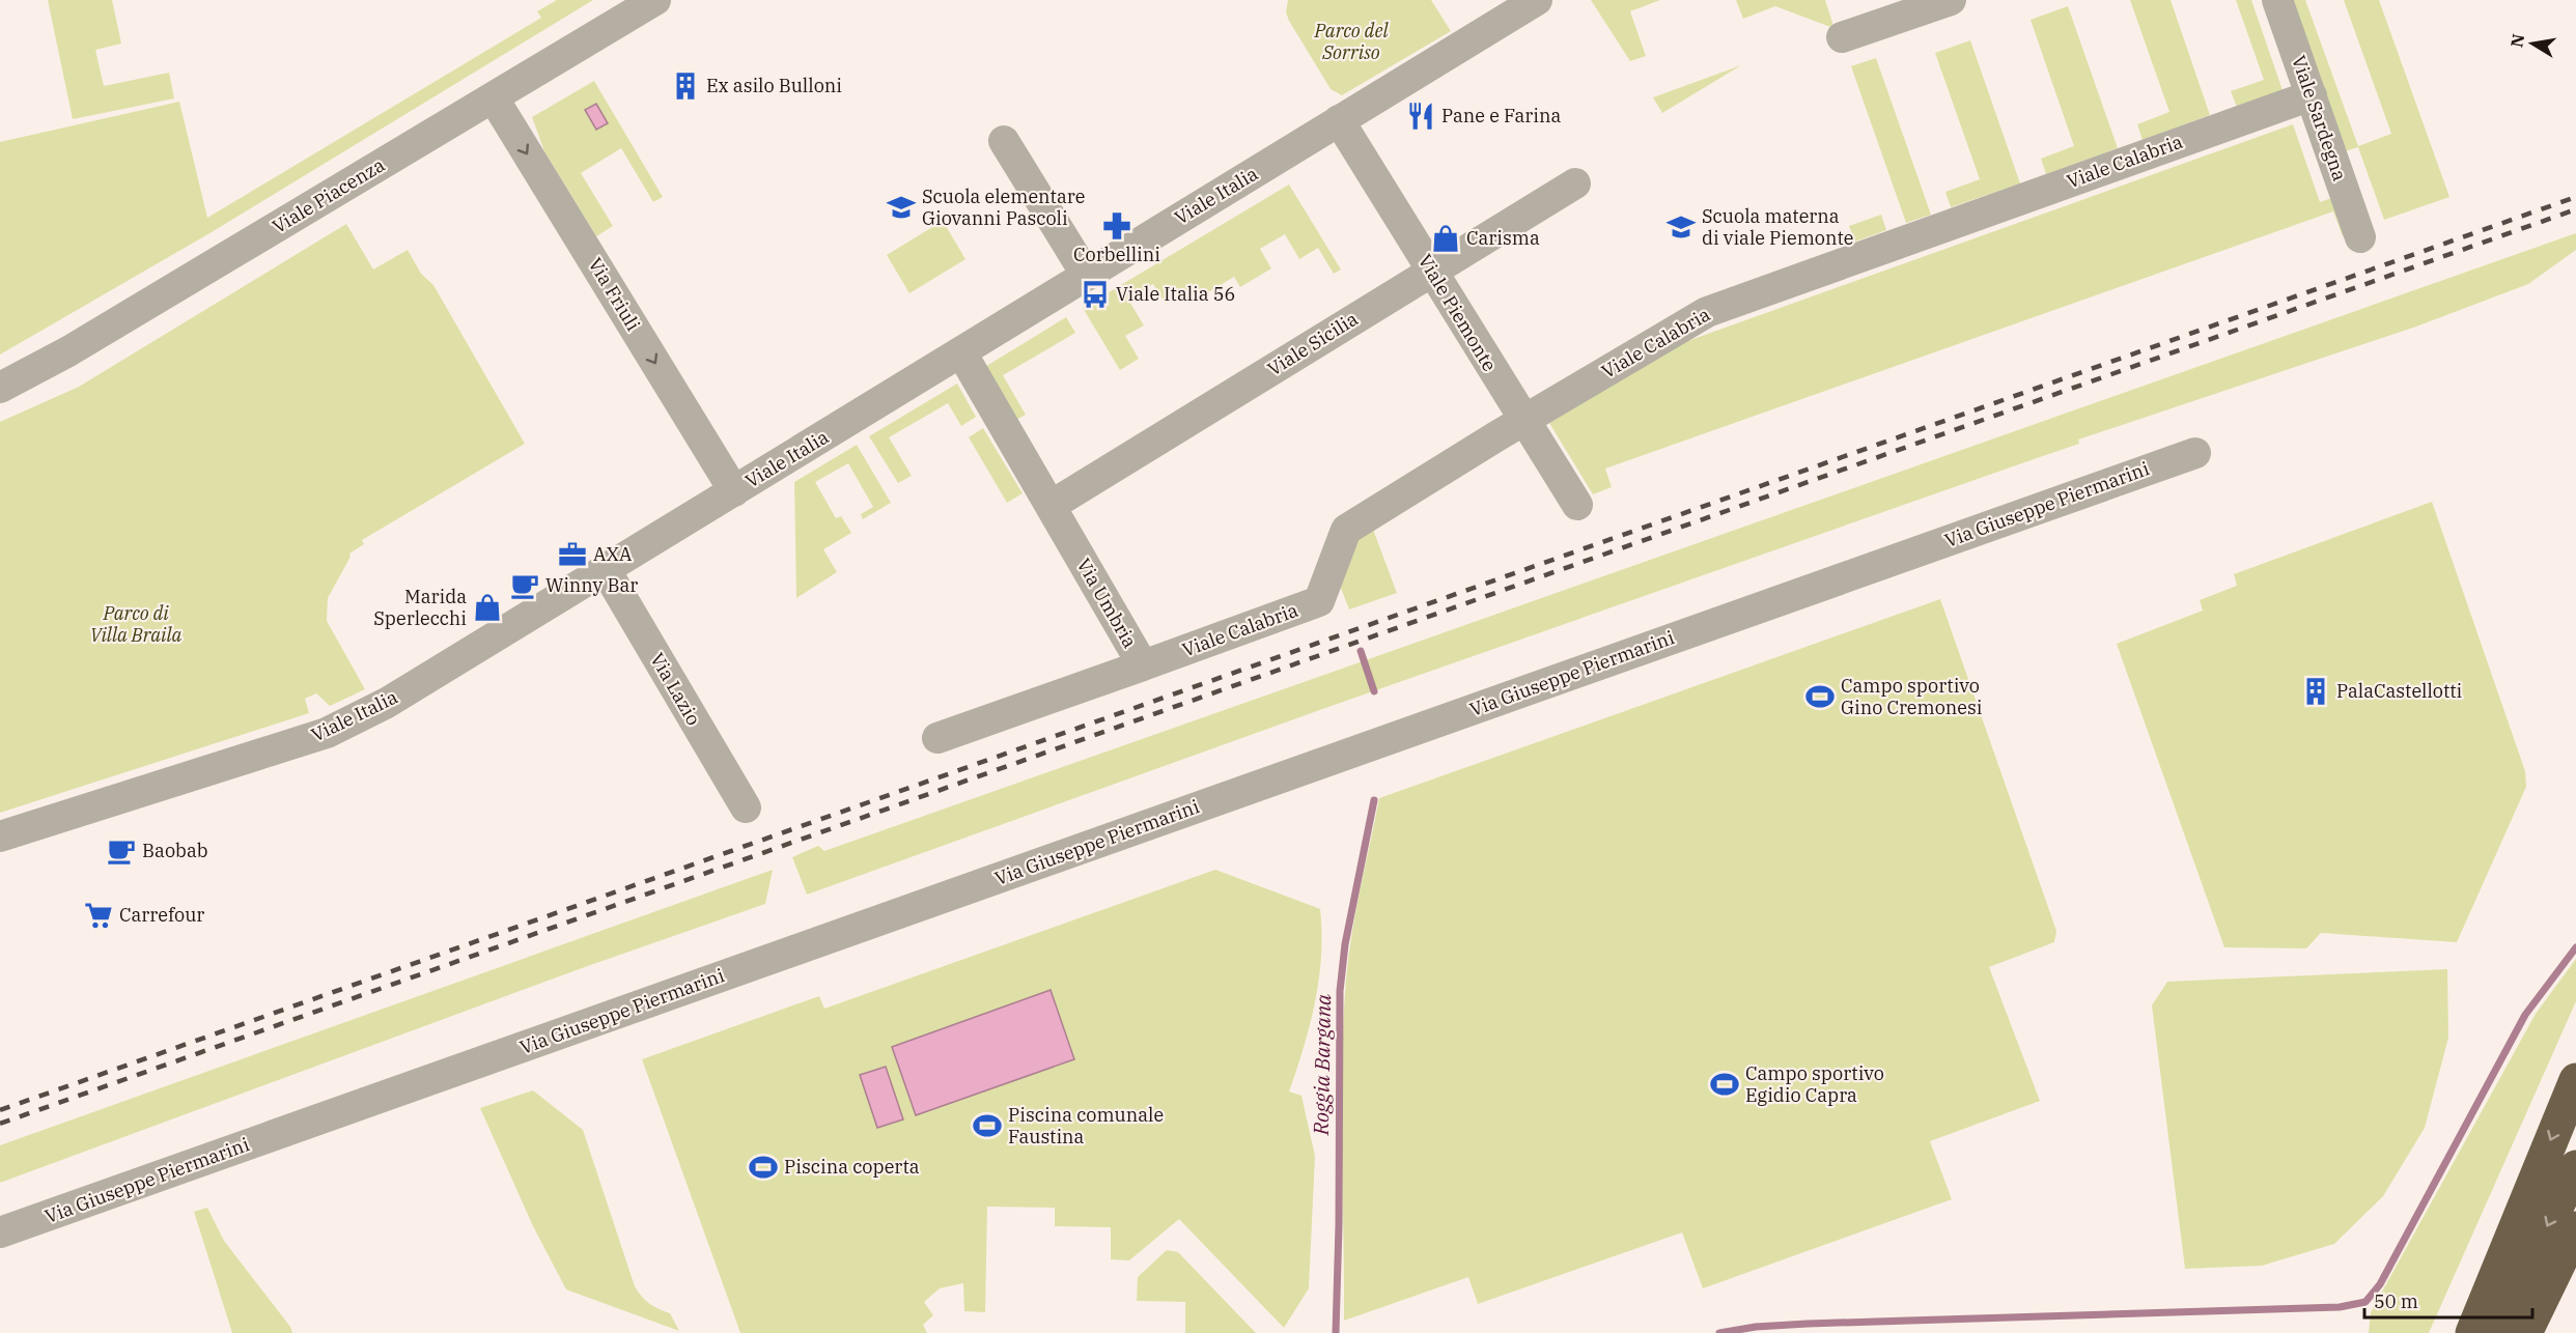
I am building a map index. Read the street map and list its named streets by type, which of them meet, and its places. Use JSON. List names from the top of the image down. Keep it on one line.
{"streets":{"street":["Viale Sardegna","Viale Calabria","Viale Piacenza","Viale Italia","Via Friuli","Viale Piemonte","Viale Sicilia","Via Giuseppe Piermarini","Via Umbria","Via Lazio"]},"crossings":[["Viale Sardegna","Viale Calabria"],["Viale Calabria","Viale Piemonte"],["Viale Calabria","Via Umbria"],["Viale Piacenza","Via Friuli"],["Viale Italia","Via Friuli"],["Viale Italia","Viale Piemonte"],["Viale Italia","Via Umbria"],["Viale Italia","Via Lazio"],["Viale Piemonte","Viale Sicilia"],["Viale Sicilia","Via Umbria"]],"one_way":["Via Friuli"],"water":["Roggia Bargana"],"parks":["Parco del Sorriso","Parco di Villa Braila"],"places":{"building":["Ex asilo Bulloni","PalaCastellotti"],"restaurant":["Pane e Farina"],"school or university":["Scuola elementare Giovanni Pascoli","Scuola materna di viale Piemonte"],"pharmacy":["Corbellini"],"shop":["Carisma","Marida Sperlecchi"],"bus stop":["Viale Italia 56"],"office":["AXA"],"cafe":["Winny Bar","Baobab"],"sports":["Campo sportivo Gino Cremonesi","Campo sportivo Egidio Capra","Piscina comunale Faustina","Piscina coperta"],"supermarket":["Carrefour"]},"scale_bar":"50 m","north":"left"}
